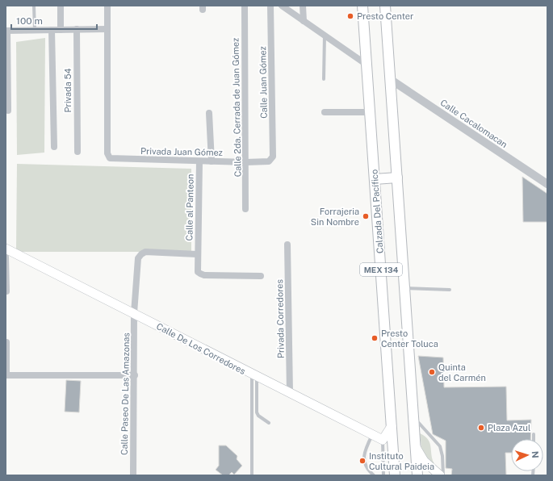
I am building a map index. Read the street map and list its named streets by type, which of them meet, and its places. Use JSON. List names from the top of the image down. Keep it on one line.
{"streets":{"main road":["Calzada Del Pacífico","MEX 134","Calle De Los Corredores"],"street":["Calle Juan Gómez","Privada 54","Calle 2da. Cerrada de Juan Gómez","Calle Cacalomacan","Privada Juan Gómez","Calle al Panteon","Privada Corredores","Calle Paseo De Las Amazonas"]},"crossings":[["Calle Juan Gómez","Privada Juan Gómez"],["Calle 2da. Cerrada de Juan Gómez","Privada Juan Gómez"],["Calle Cacalomacan","MEX 134"],["Privada Juan Gómez","Calle al Panteon"],["Calle al Panteon","Calle De Los Corredores"],["Calle al Panteon","Calle Paseo De Las Amazonas"],["Calzada Del Pacífico","MEX 134"],["Privada Corredores","Calle De Los Corredores"],["Calle De Los Corredores","Calle Paseo De Las Amazonas"]],"places":["Presto Center","Forrajeria Sin Nombre","Presto Center Toluca","Quinta del Carmén","Plaza Azul","Instituto Cultural Paideia"],"scale_bar":"100 m","north":"right"}
